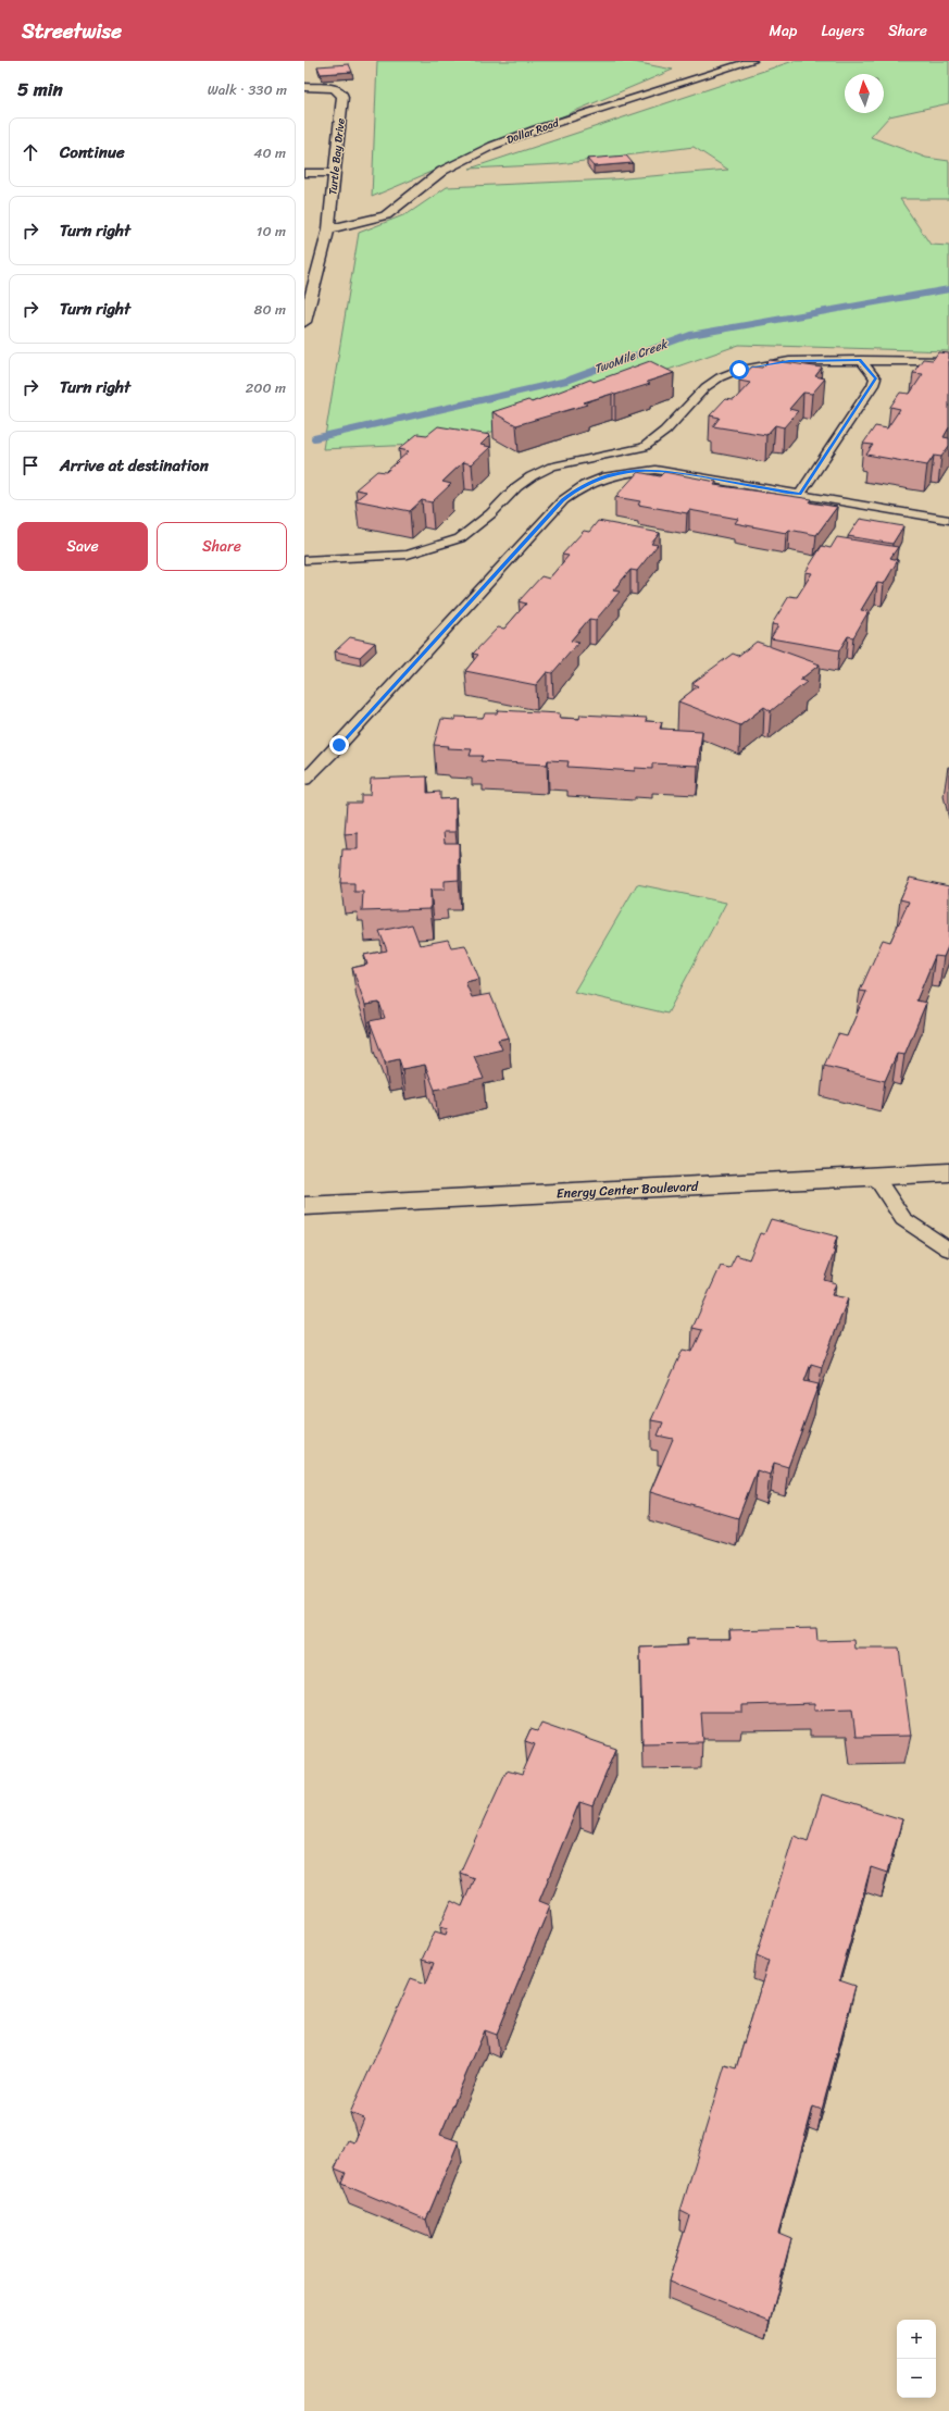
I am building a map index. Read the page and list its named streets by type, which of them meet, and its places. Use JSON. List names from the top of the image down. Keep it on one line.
{"streets":{"street":["Dollar Road","Turtle Bay Drive","Energy Center Boulevard"]},"crossings":[["Dollar Road","Turtle Bay Drive"]],"water":["TwoMile Creek"],"north":"top","page":{"header":"Streetwise","nav":["Map","Layers","Share"],"heading":["5 min","Walk · 330 m"],"list":[["Continue","40 m"],["Turn right","10 m"],["Turn right","80 m"],["Turn right","200 m"],"Arrive at destination"],"buttons":["Save","Share"],"map_buttons":["+","−"]}}
